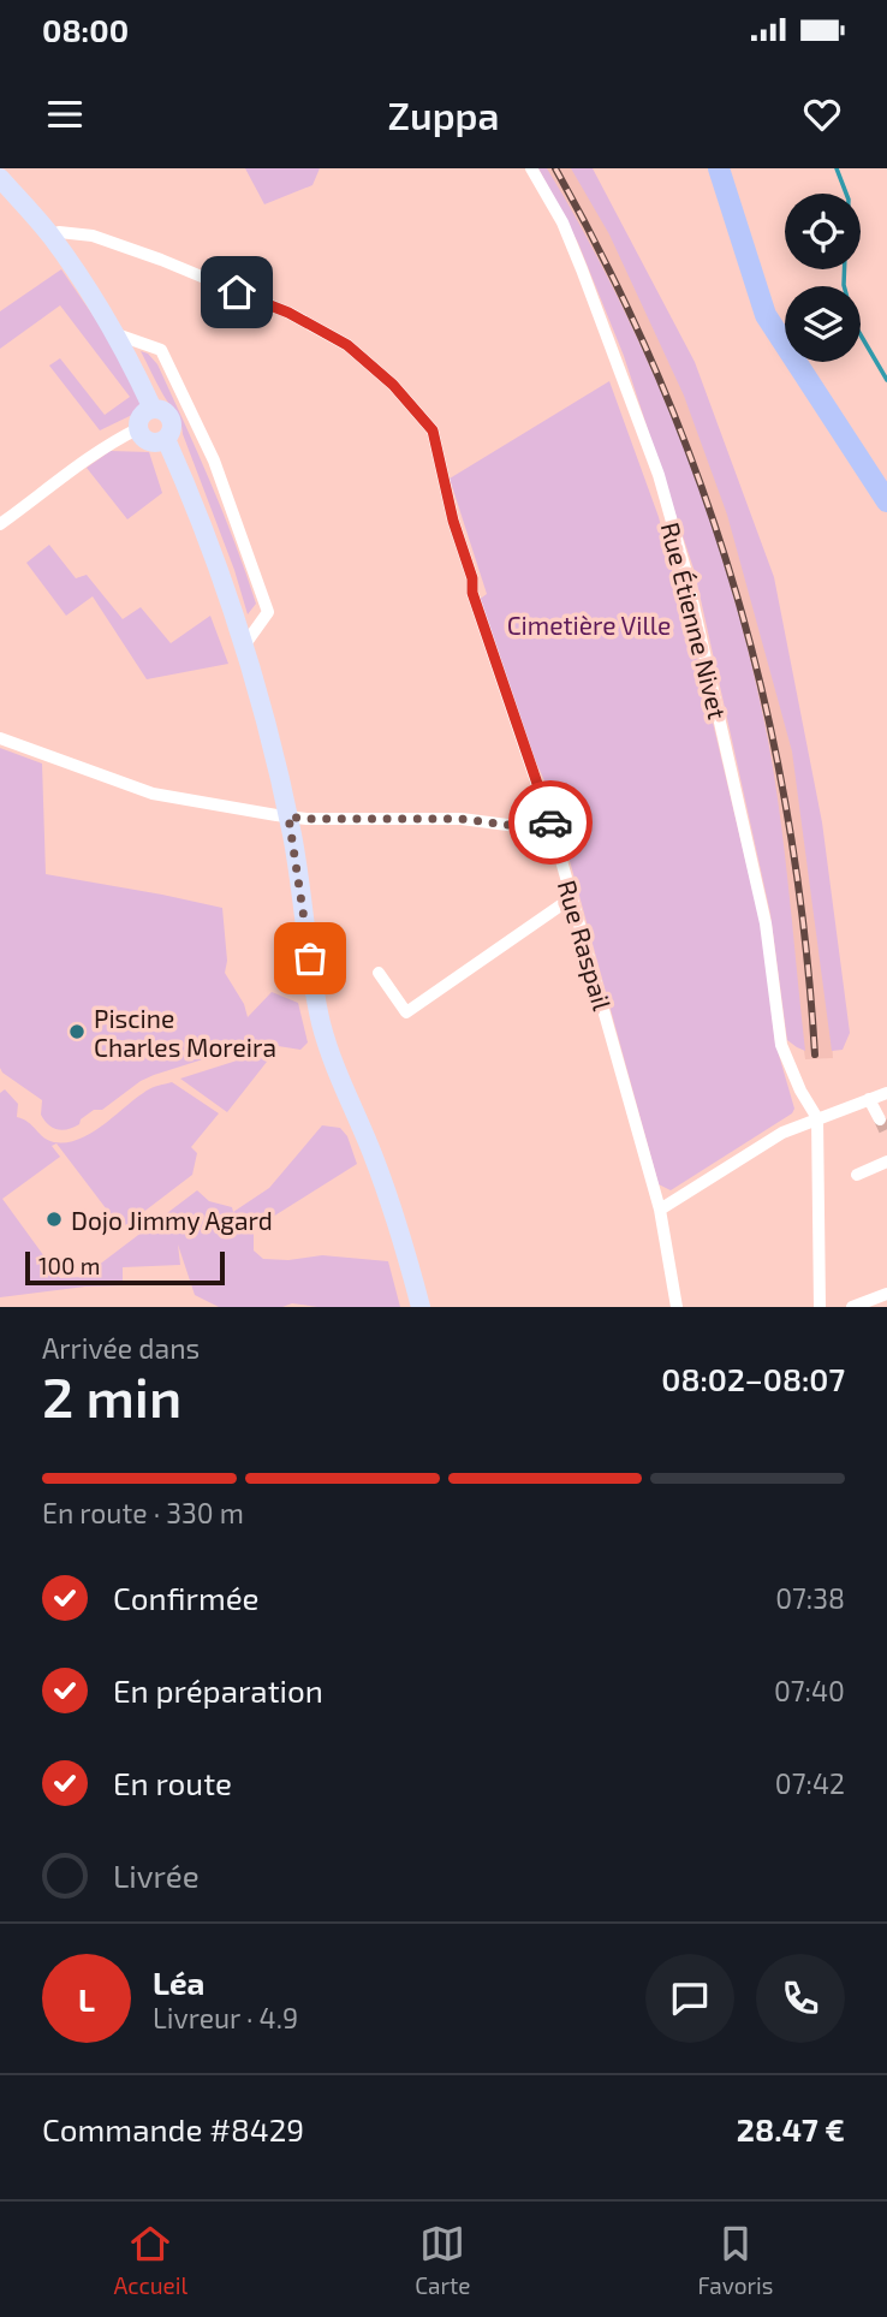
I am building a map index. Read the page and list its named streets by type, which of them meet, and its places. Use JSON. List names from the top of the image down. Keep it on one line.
{"streets":{"street":["Rue Étienne Nivet","Rue Raspail"]},"parks":["Cimetière Ville"],"places":["Piscine Charles Moreira","Dojo Jimmy Agard"],"scale_bar":"100 m","page":{"status":"08:00","header":"Zuppa","scale":"100 m","heading":["2 min","Arrivée dans","08:02–08:07"],"panel":["Léa","Livreur · 4.9","Commande #8429","28.47 €"],"bar":"En route · 330 m","list":[["Confirmée","07:38"],["En préparation","07:40"],["En route","07:42"],"Livrée"],"round":"L","tabs":["Accueil","Carte","Favoris"]}}
